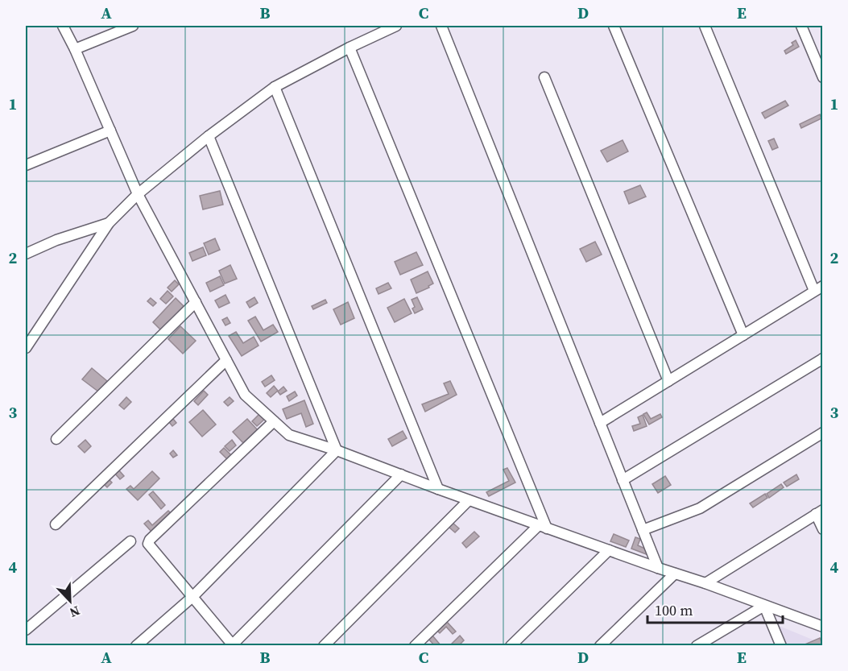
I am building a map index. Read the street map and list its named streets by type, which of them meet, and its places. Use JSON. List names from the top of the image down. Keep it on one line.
{"scale_bar":"100 m","north":"bottom right","grid":{"columns":["A","B","C","D","E"],"rows":["1","2","3","4"]}}
